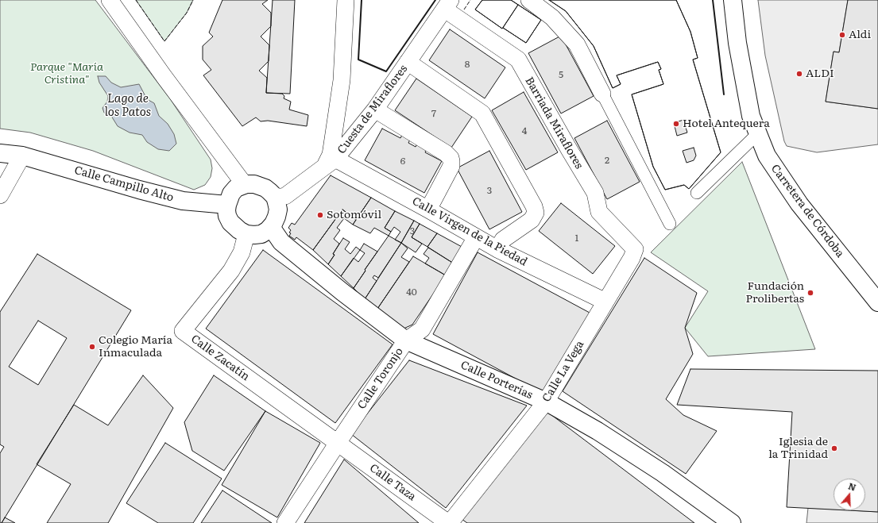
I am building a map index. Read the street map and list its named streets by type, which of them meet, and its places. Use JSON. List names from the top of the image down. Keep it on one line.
{"streets":{"street":["Cuesta de Miraflores","Barriada Miraflores","Calle Campillo Alto","Carretera de Córdoba","Calle Virgen de la Piedad","Calle Zacatín","Calle La Vega","Calle Toronjo","Calle Porterías","Calle Taza"]},"crossings":[["Cuesta de Miraflores","Barriada Miraflores"],["Cuesta de Miraflores","Calle Campillo Alto"],["Cuesta de Miraflores","Calle Virgen de la Piedad"],["Cuesta de Miraflores","Calle Zacatín"],["Cuesta de Miraflores","Calle Porterías"],["Barriada Miraflores","Calle La Vega"],["Calle Campillo Alto","Calle Zacatín"],["Calle Campillo Alto","Calle Porterías"],["Calle Virgen de la Piedad","Calle La Vega"],["Calle Virgen de la Piedad","Calle Toronjo"],["Calle Zacatín","Calle Toronjo"],["Calle Zacatín","Calle Porterías"],["Calle Zacatín","Calle Taza"],["Calle La Vega","Calle Porterías"],["Calle La Vega","Calle Taza"],["Calle Toronjo","Calle Porterías"],["Calle Toronjo","Calle Taza"]],"water":["Lago de los Patos"],"parks":["Parque \"María Cristina\""],"places":["Aldi","ALDI","Hotel Antequera","Sotomóvil","Fundación Prolibertas","Colegio María Inmaculada","Iglesia de la Trinidad"],"house_numbers":["8","5","7","4","2","6","3","3","1","40"],"north":"top"}
